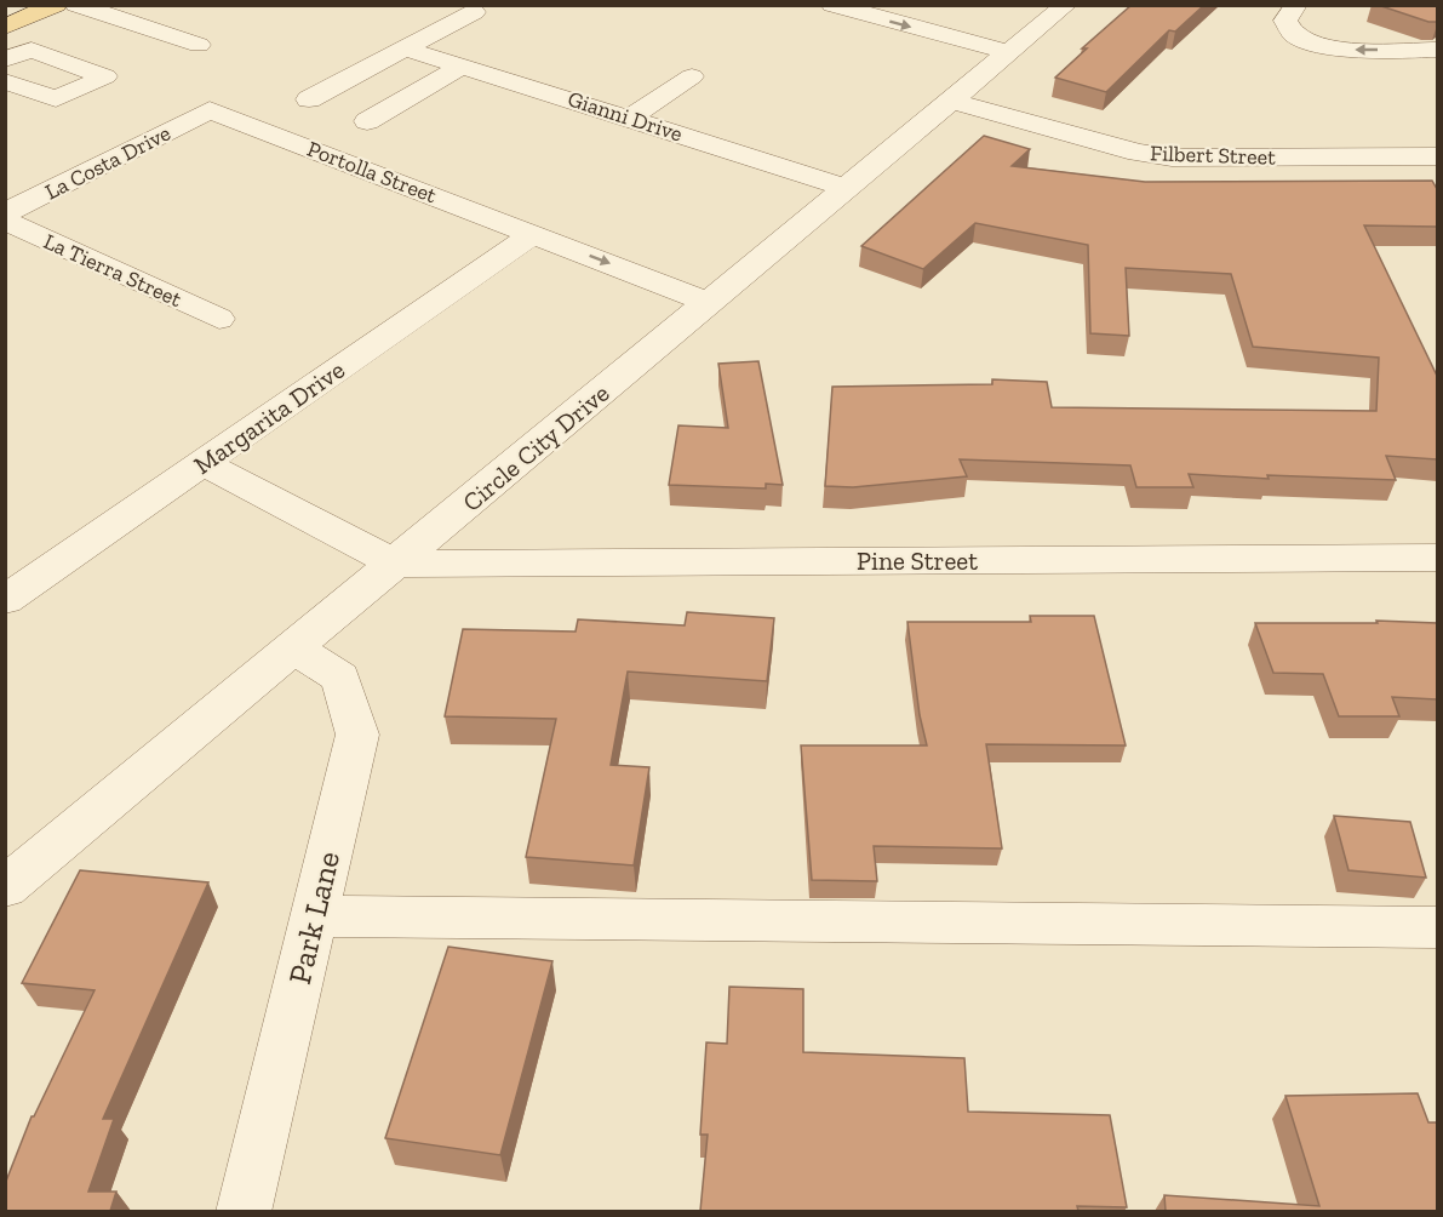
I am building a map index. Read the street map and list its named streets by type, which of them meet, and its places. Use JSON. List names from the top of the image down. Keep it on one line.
{"streets":{"street":["Gianni Drive","Filbert Street","La Costa Drive","Portolla Street","La Tierra Street","Margarita Drive","Circle City Drive","Pine Street","Park Lane"]},"crossings":[["Gianni Drive","Circle City Drive"],["Filbert Street","Circle City Drive"],["La Costa Drive","Portolla Street"],["Portolla Street","Margarita Drive"],["Portolla Street","Circle City Drive"],["Circle City Drive","Pine Street"],["Circle City Drive","Park Lane"]],"one_way":["Portolla Street"]}
